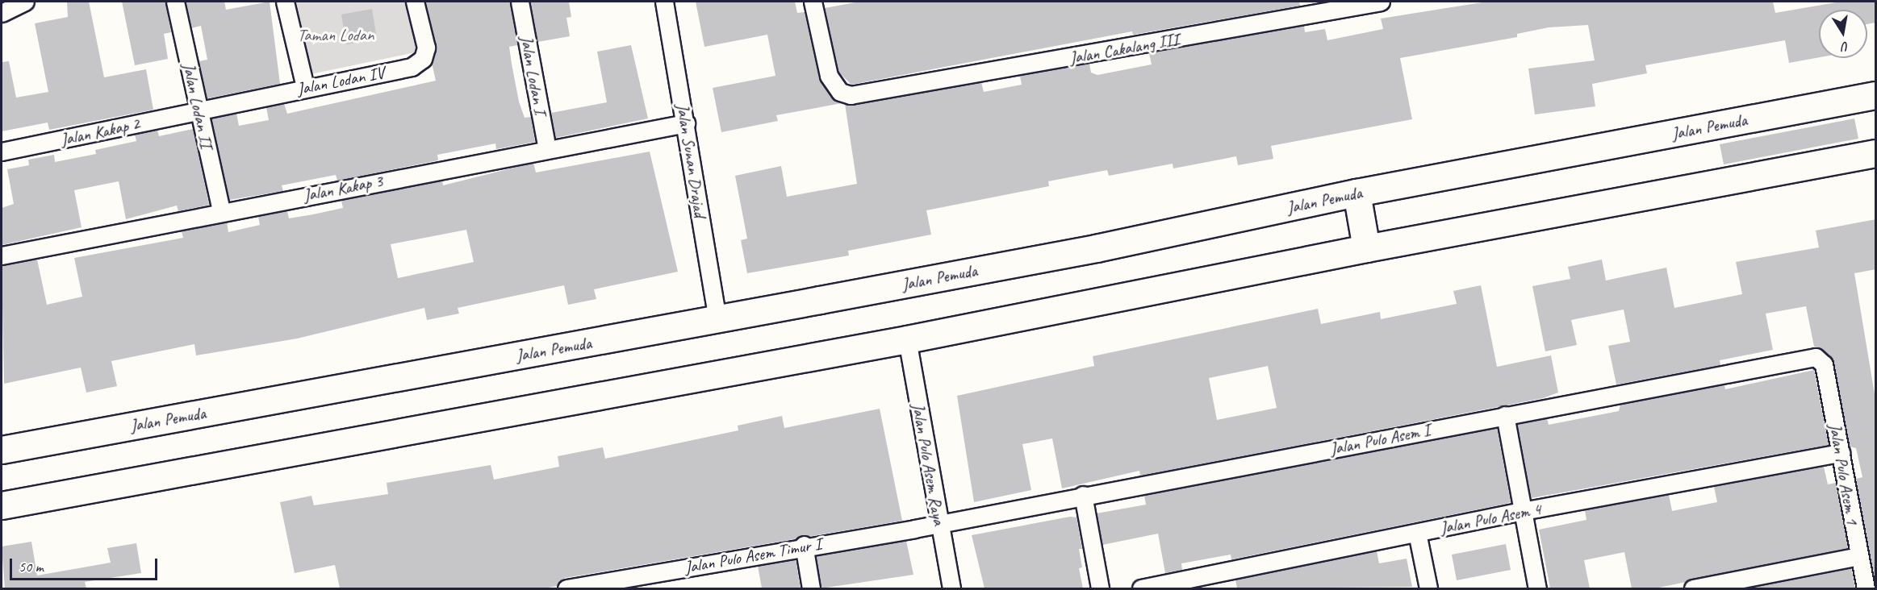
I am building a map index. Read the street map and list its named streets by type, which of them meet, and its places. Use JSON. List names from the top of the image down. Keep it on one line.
{"streets":{"main road":["Jalan Pemuda"],"street":["Jalan Cakalang III","Jalan Lodan I","Jalan Lodan IV","Jalan Lodan II","Jalan Kakap 2","Jalan Sunan Drajad","Jalan Kakap 3","Jalan Pulo Asem I","Jalan Pulo Asem Raya","Jalan Pulo Asem 1","Jalan Pulo Asem 4","Jalan Pulo Asem Timur I"]},"crossings":[["Jalan Lodan I","Jalan Kakap 3"],["Jalan Lodan IV","Jalan Lodan II"],["Jalan Lodan IV","Jalan Kakap 2"],["Jalan Lodan II","Jalan Kakap 2"],["Jalan Lodan II","Jalan Kakap 3"],["Jalan Pemuda","Jalan Sunan Drajad"],["Jalan Sunan Drajad","Jalan Kakap 3"],["Jalan Pulo Asem I","Jalan Pulo Asem Raya"],["Jalan Pulo Asem I","Jalan Pulo Asem 1"],["Jalan Pulo Asem I","Jalan Pulo Asem Timur I"],["Jalan Pulo Asem Raya","Jalan Pulo Asem Timur I"],["Jalan Pulo Asem 1","Jalan Pulo Asem 4"]],"parks":["Taman Lodan"],"scale_bar":"50 m","north":"bottom"}
